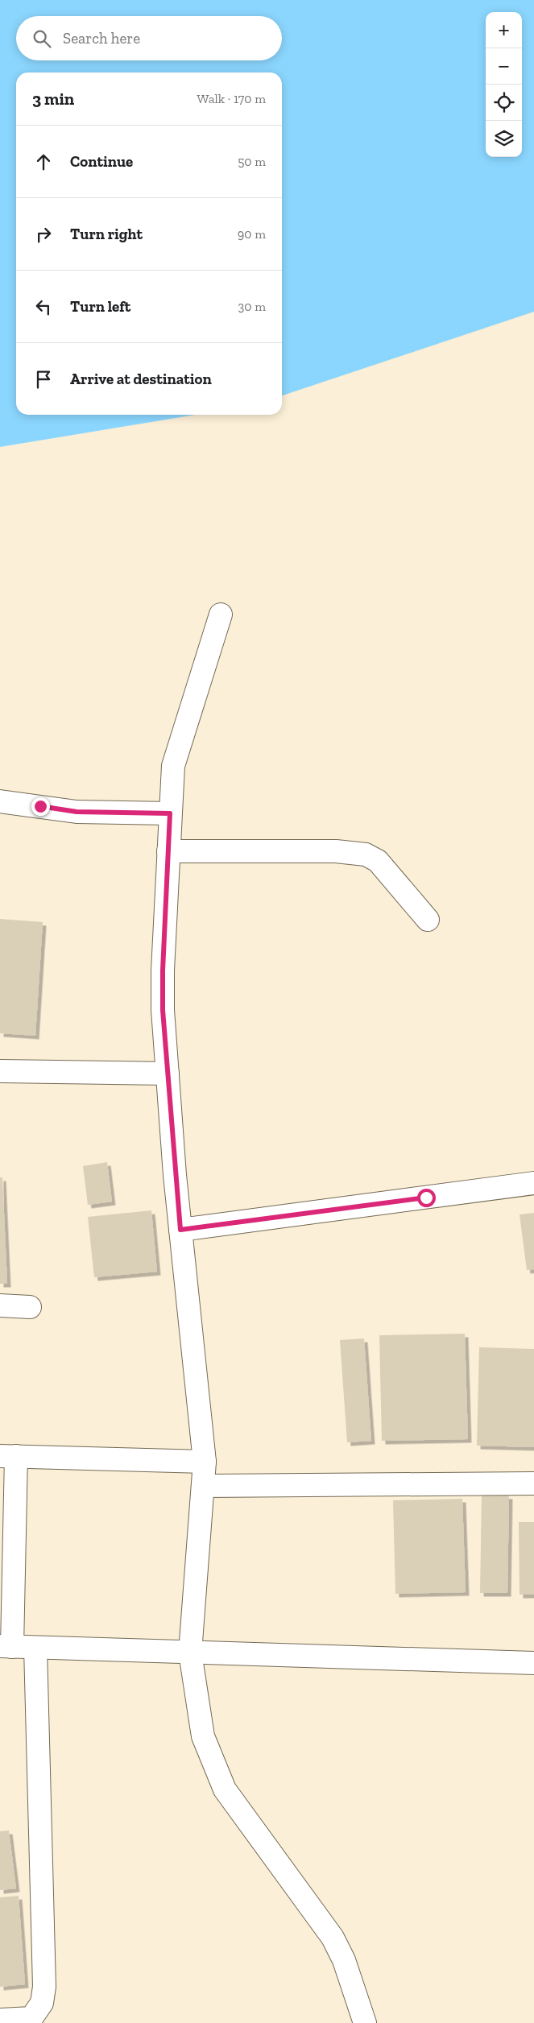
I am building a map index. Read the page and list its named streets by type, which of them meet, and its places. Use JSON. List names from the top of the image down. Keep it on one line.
{"page":{"map_buttons":["+","−"],"search":"Search here","heading":["3 min","Walk · 170 m"],"list":[["Continue","50 m"],["Turn right","90 m"],["Turn left","30 m"],"Arrive at destination"]}}
